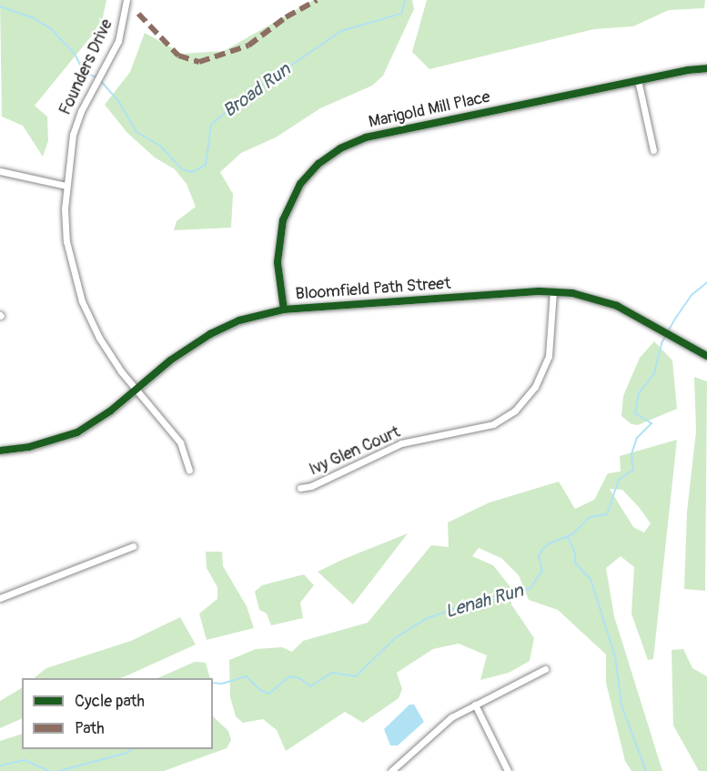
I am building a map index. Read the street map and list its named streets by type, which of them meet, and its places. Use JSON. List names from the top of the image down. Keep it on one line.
{"streets":{"street":["Founders Drive","Marigold Mill Place","Bloomfield Path Street","Ivy Glen Court"]},"crossings":[["Founders Drive","Bloomfield Path Street"],["Marigold Mill Place","Bloomfield Path Street"],["Bloomfield Path Street","Ivy Glen Court"]],"water":["Broad Run","Lenah Run"],"legend":["Cycle path","Path"]}
